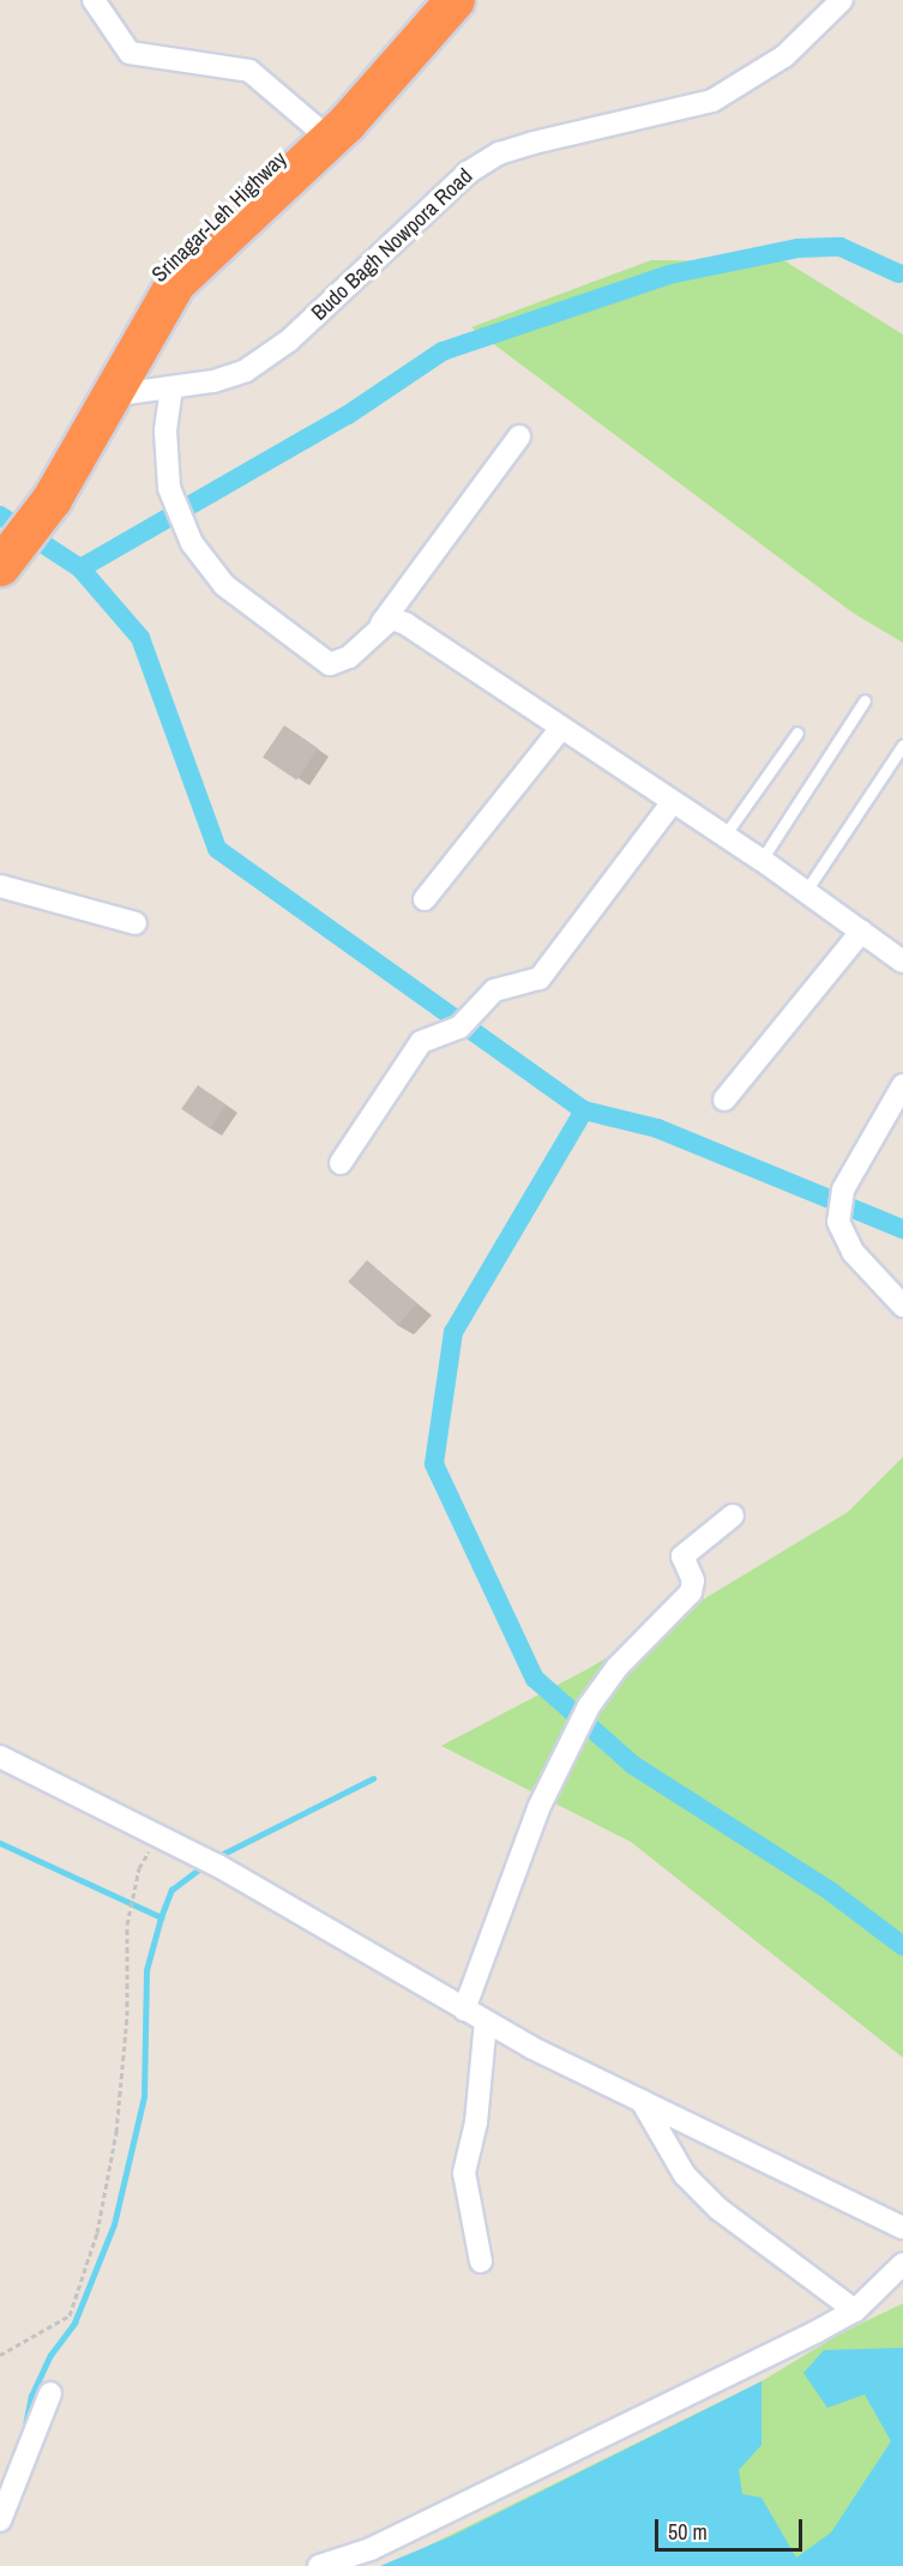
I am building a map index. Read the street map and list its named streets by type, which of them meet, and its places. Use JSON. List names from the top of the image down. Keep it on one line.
{"streets":{"highway":["Srinagar-Leh Highway"],"street":["Budo Bagh Nowpora Road"]},"crossings":[["Srinagar-Leh Highway","Budo Bagh Nowpora Road"]],"scale_bar":"50 m"}
